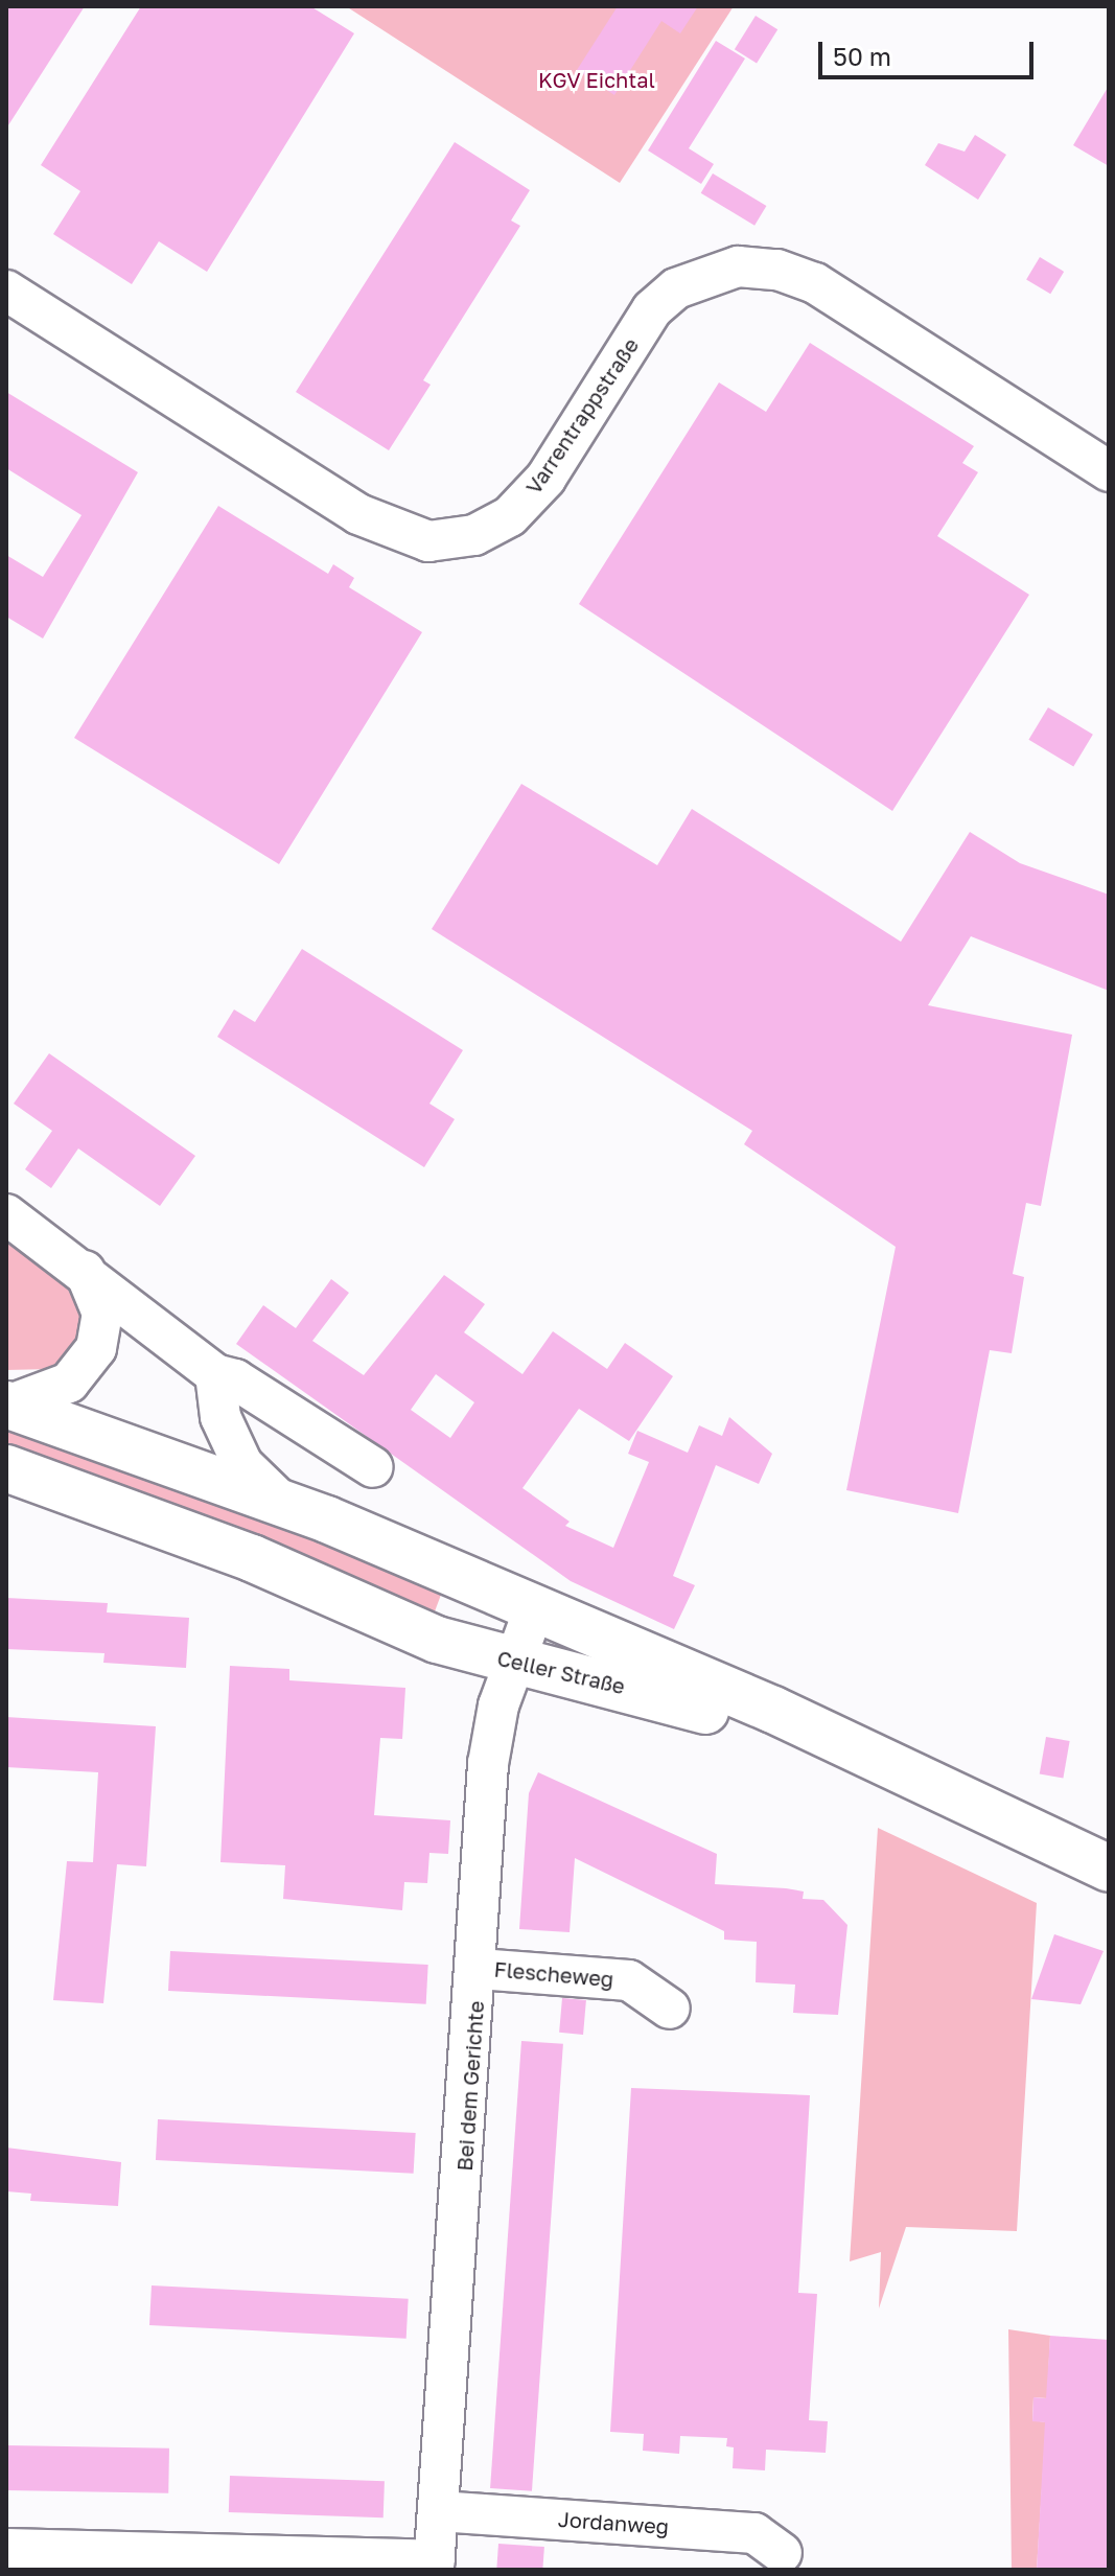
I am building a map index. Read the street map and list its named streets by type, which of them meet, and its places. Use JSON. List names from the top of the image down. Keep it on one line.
{"streets":{"main road":["Celler Straße"],"street":["Varrentrappstraße","Flescheweg","Bei dem Gerichte","Jordanweg"]},"crossings":[["Celler Straße","Bei dem Gerichte"],["Flescheweg","Bei dem Gerichte"],["Bei dem Gerichte","Jordanweg"]],"parks":["KGV Eichtal"],"scale_bar":"50 m"}
